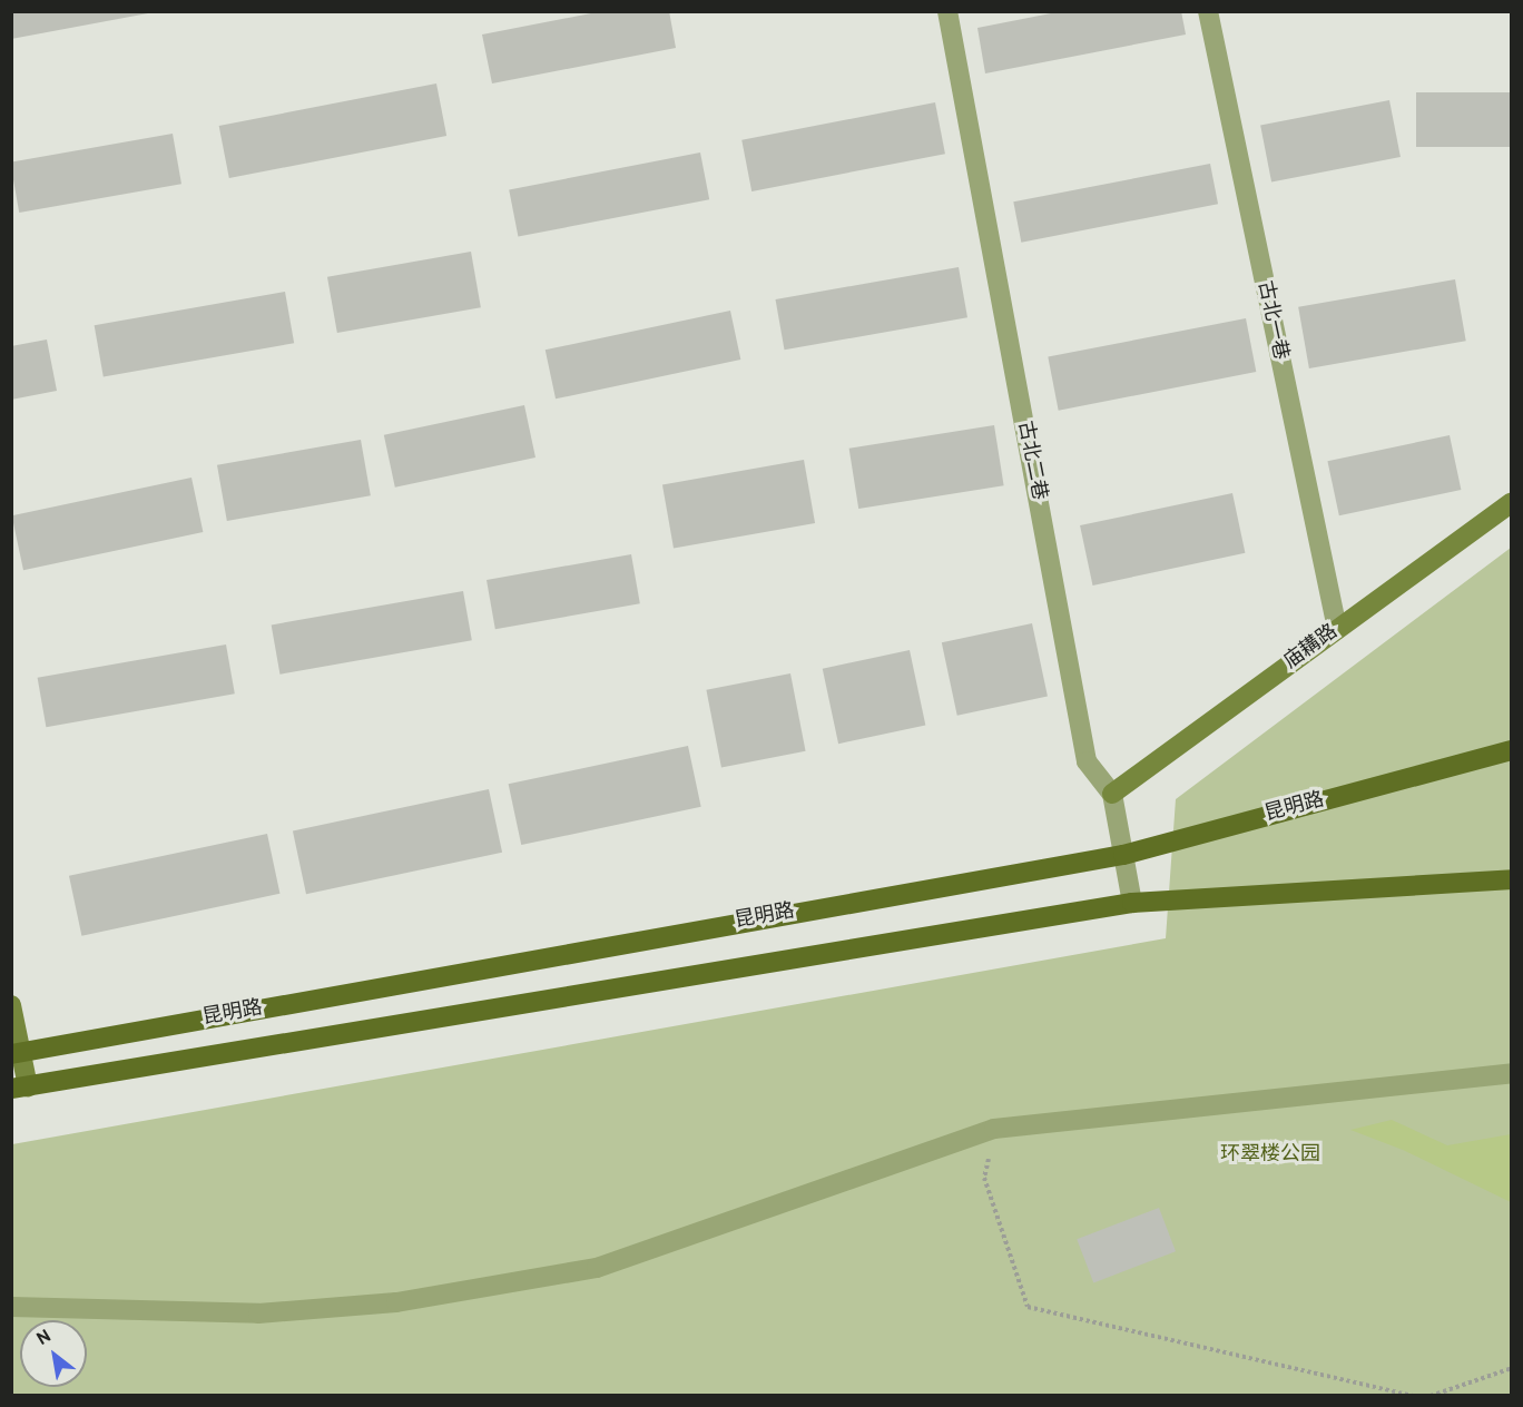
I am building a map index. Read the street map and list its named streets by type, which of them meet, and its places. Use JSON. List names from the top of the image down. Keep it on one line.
{"streets":{"main road":["昆明路"],"street":["庙耩路"],"lane":["古北一巷","古北二巷"]},"crossings":[["古北一巷","庙耩路"],["古北二巷","庙耩路"],["古北二巷","昆明路"]],"parks":["环翠楼公园"],"north":"top left"}
